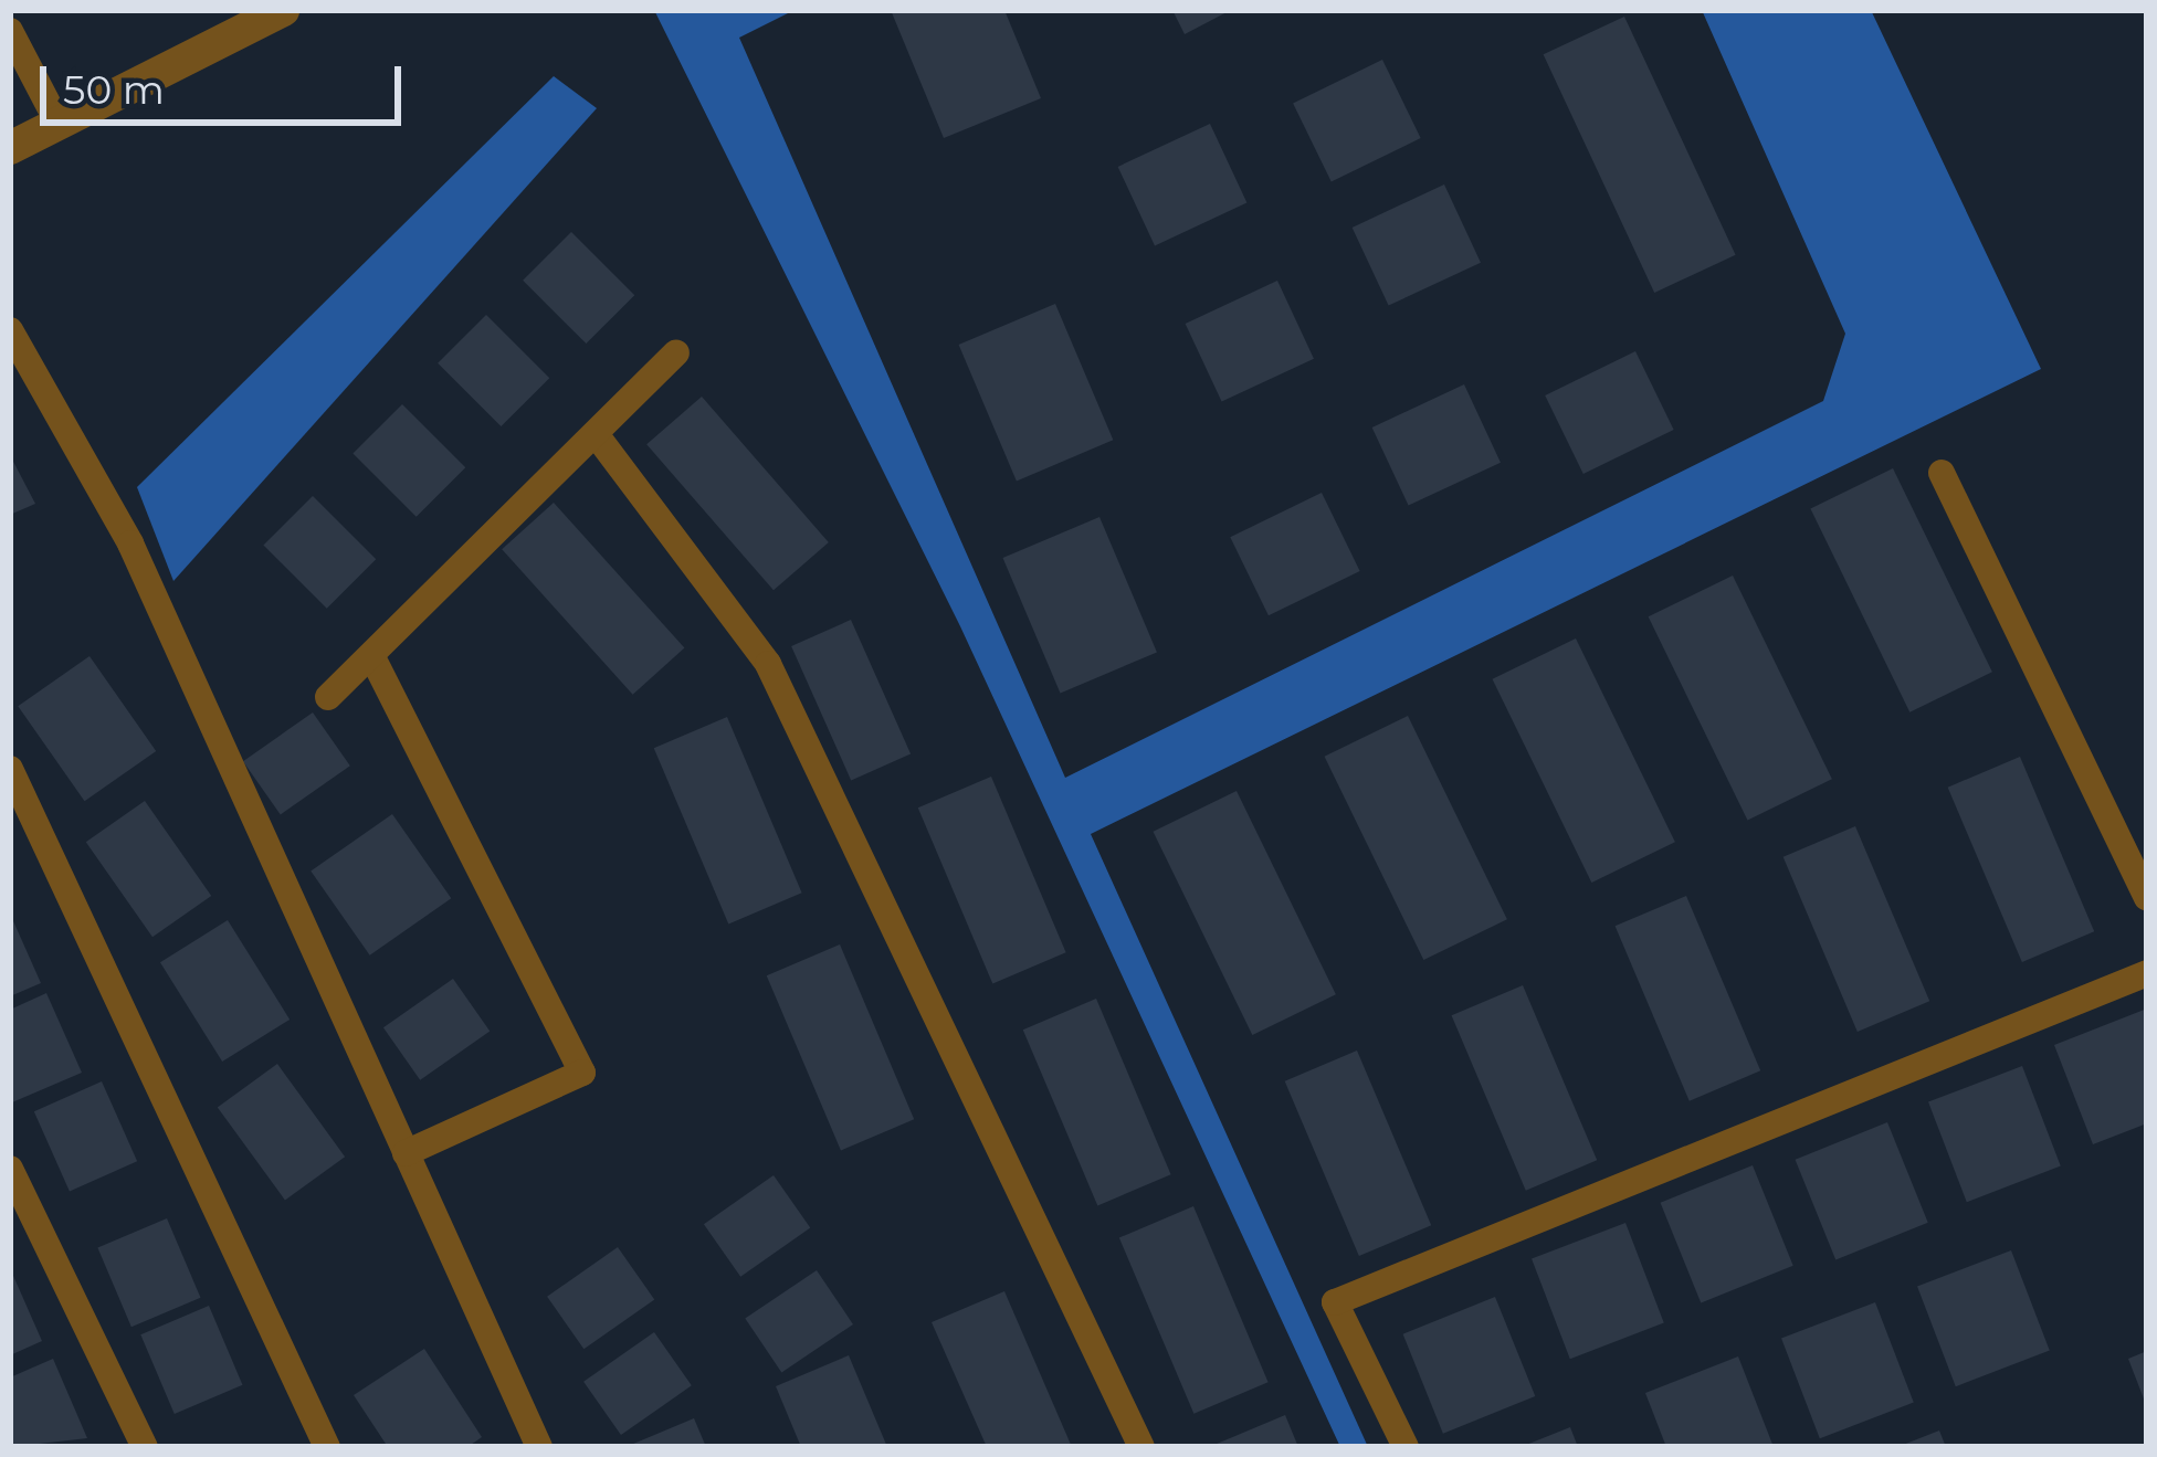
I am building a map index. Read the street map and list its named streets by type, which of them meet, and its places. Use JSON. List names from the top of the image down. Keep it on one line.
{"scale_bar":"50 m"}
